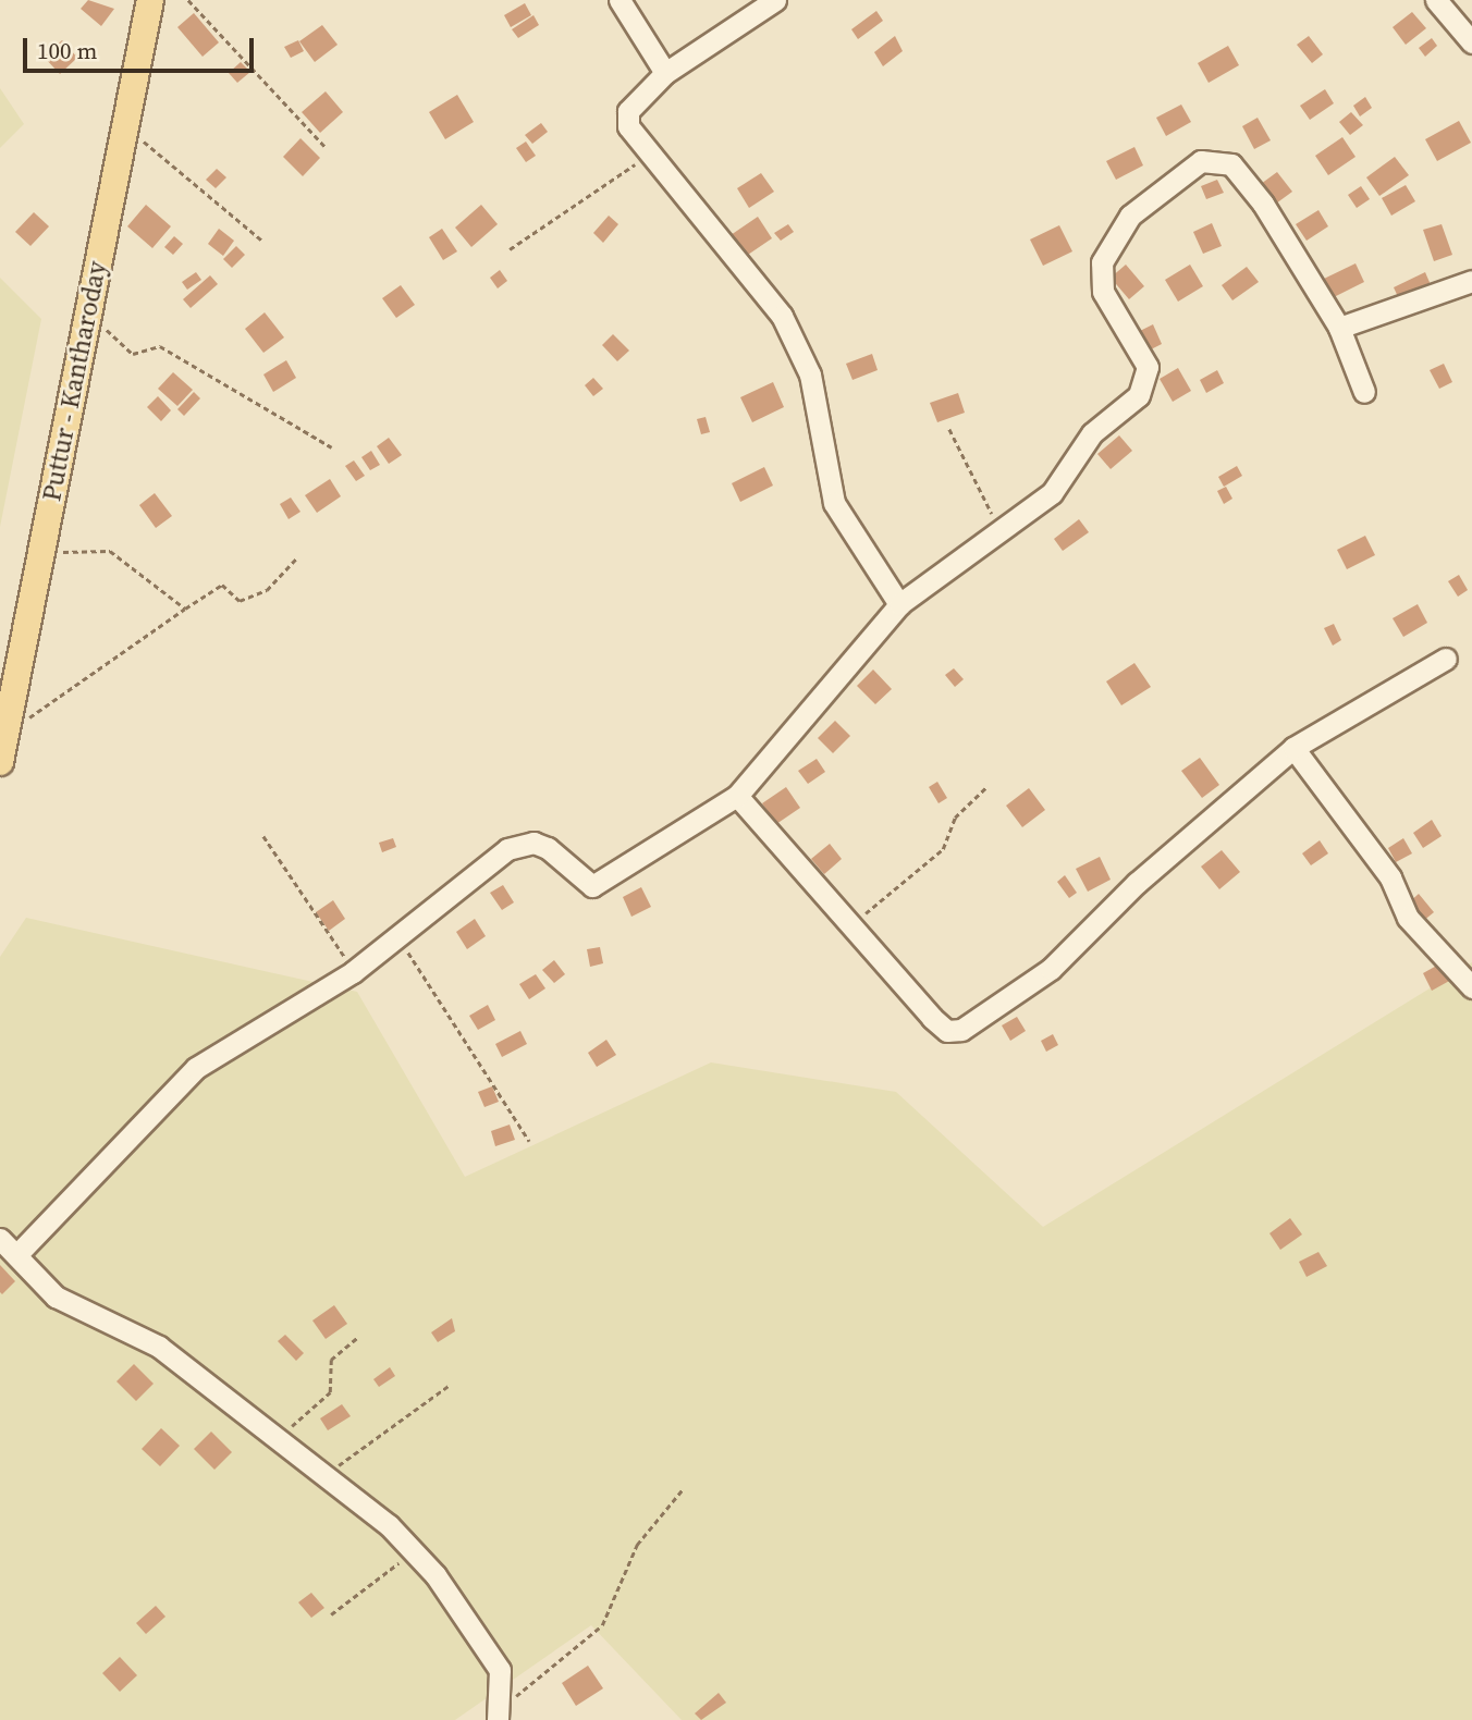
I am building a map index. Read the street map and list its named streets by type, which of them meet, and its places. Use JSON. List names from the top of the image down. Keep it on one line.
{"streets":{"main road":["Puttur - Kantharoday"]},"scale_bar":"100 m"}
